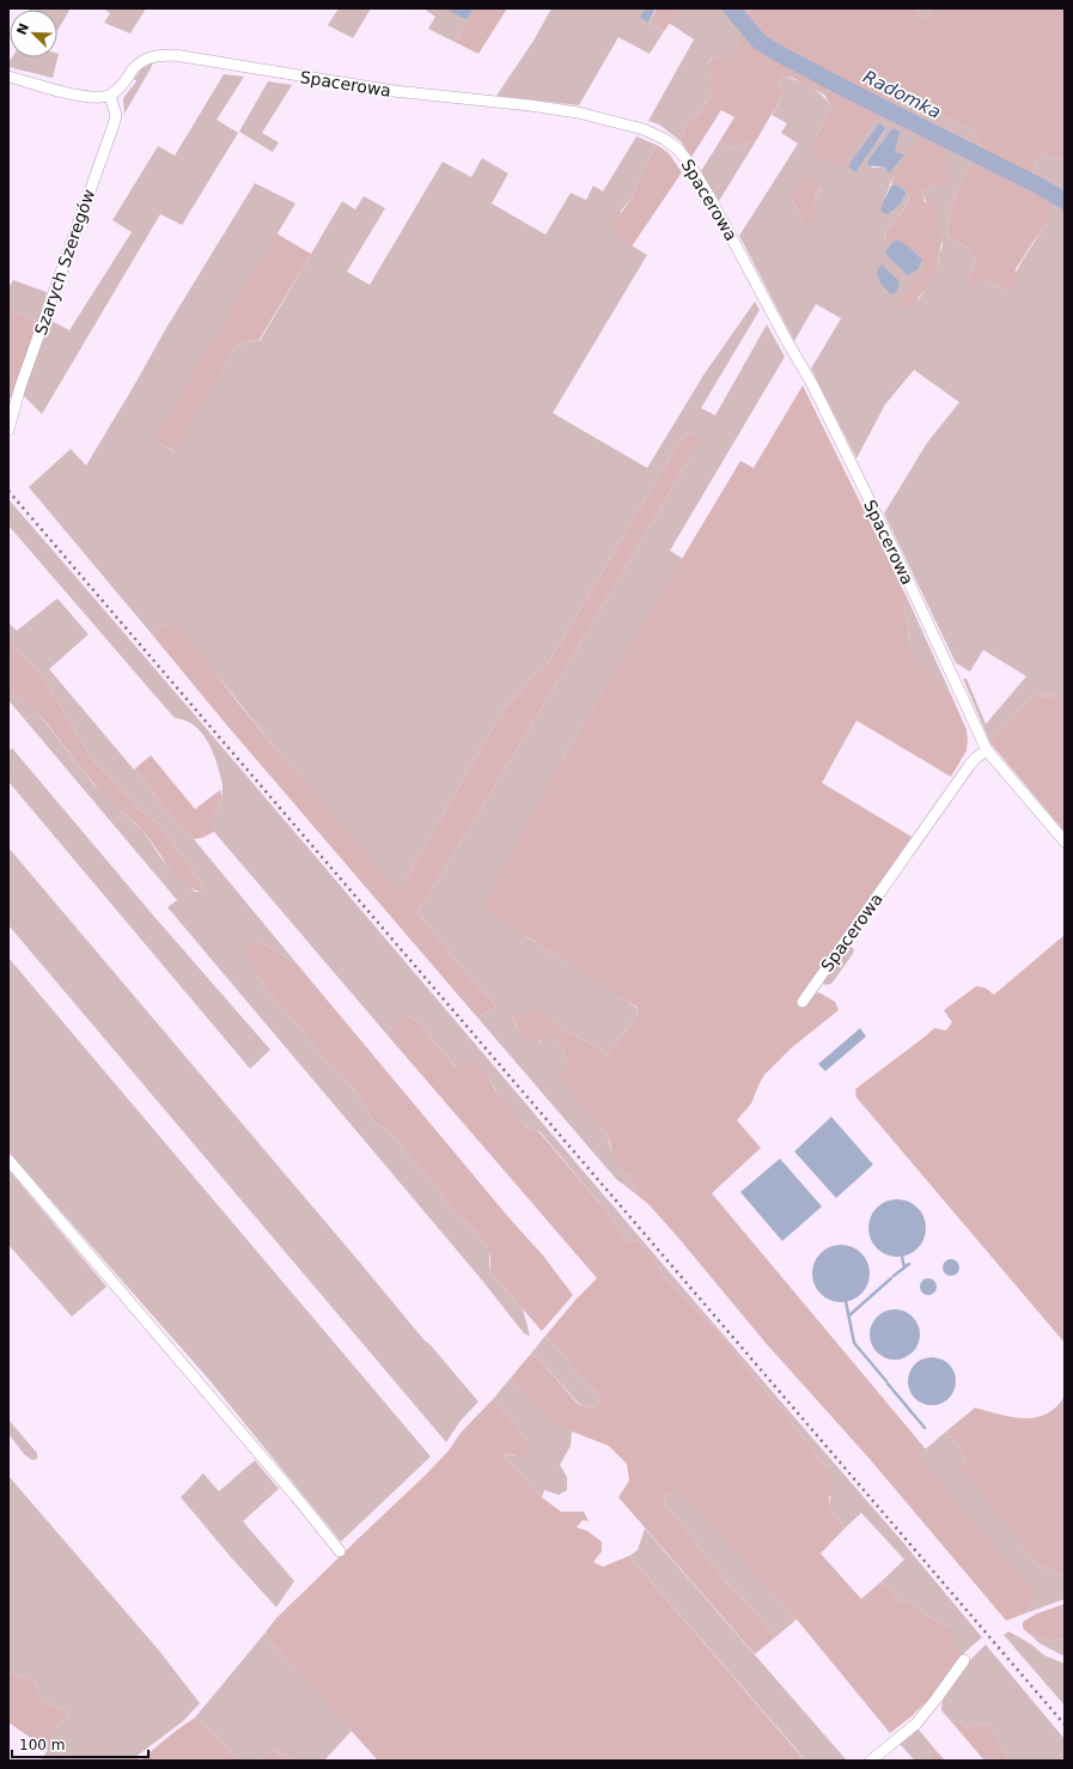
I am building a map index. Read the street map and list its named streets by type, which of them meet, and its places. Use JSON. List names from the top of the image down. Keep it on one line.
{"streets":{"street":["Spacerowa","Szarych Szeregów"]},"crossings":[["Spacerowa","Szarych Szeregów"]],"water":["Radomka"],"scale_bar":"100 m","north":"top left"}
